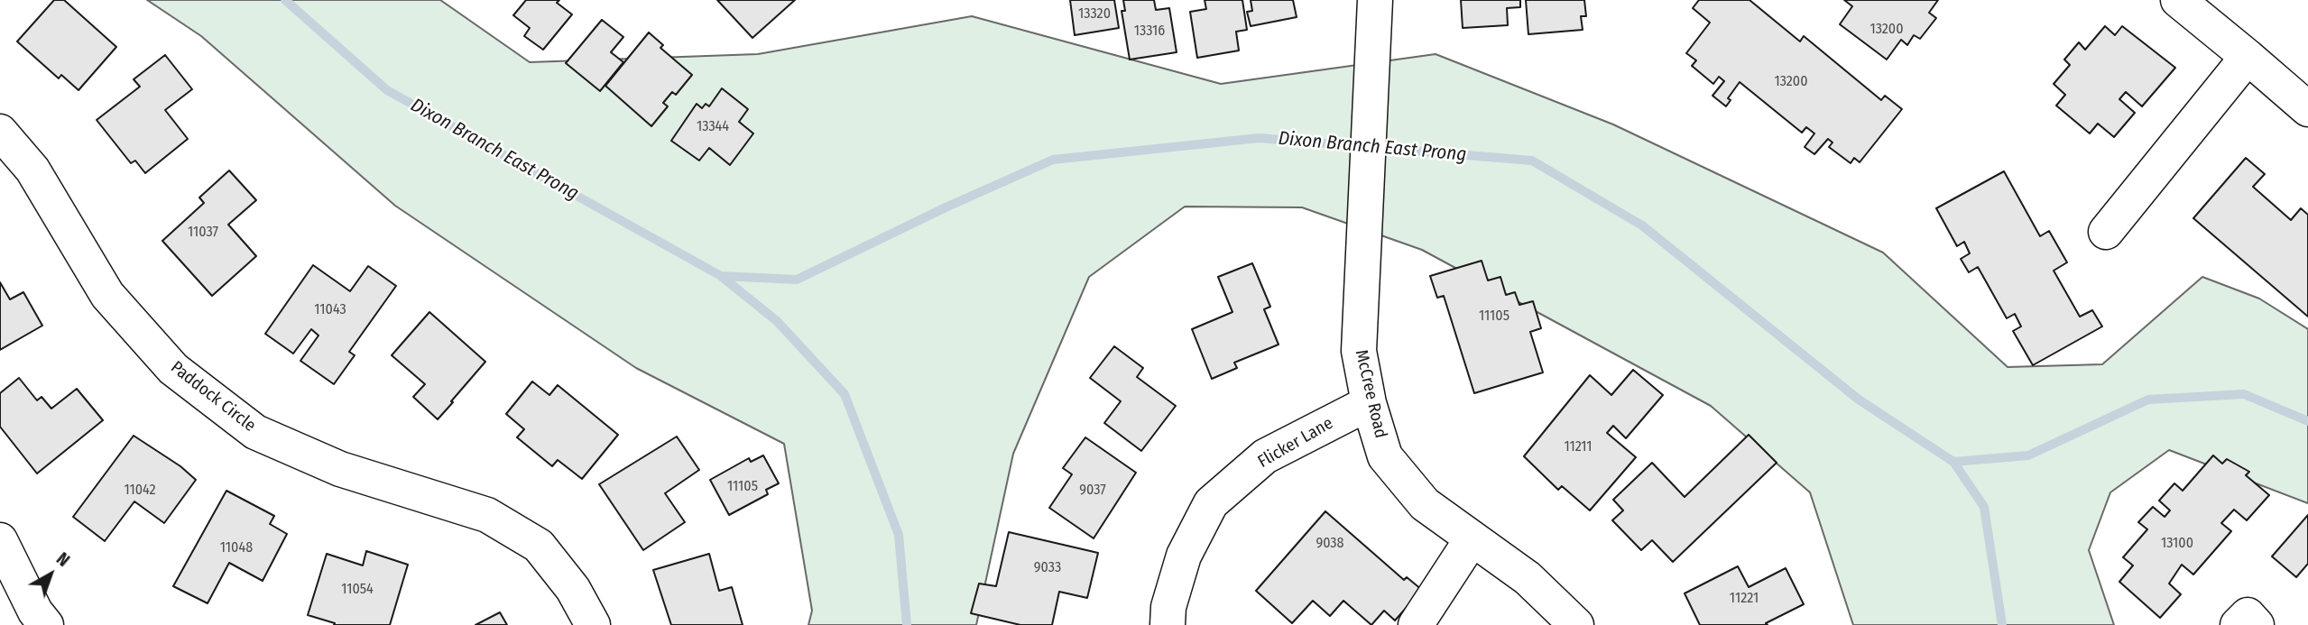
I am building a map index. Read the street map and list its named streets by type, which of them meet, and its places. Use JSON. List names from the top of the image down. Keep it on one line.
{"streets":{"street":["McCree Road","Paddock Circle","Flicker Lane"]},"crossings":[["McCree Road","Flicker Lane"]],"water":["Dixon Branch East Prong"],"house_numbers":["13320","13200","13316","13200","13344","11037","11043","11105","11211","11105","11042","9037","9038","13100","11048","9033","11054","11221"],"north":"top right"}
